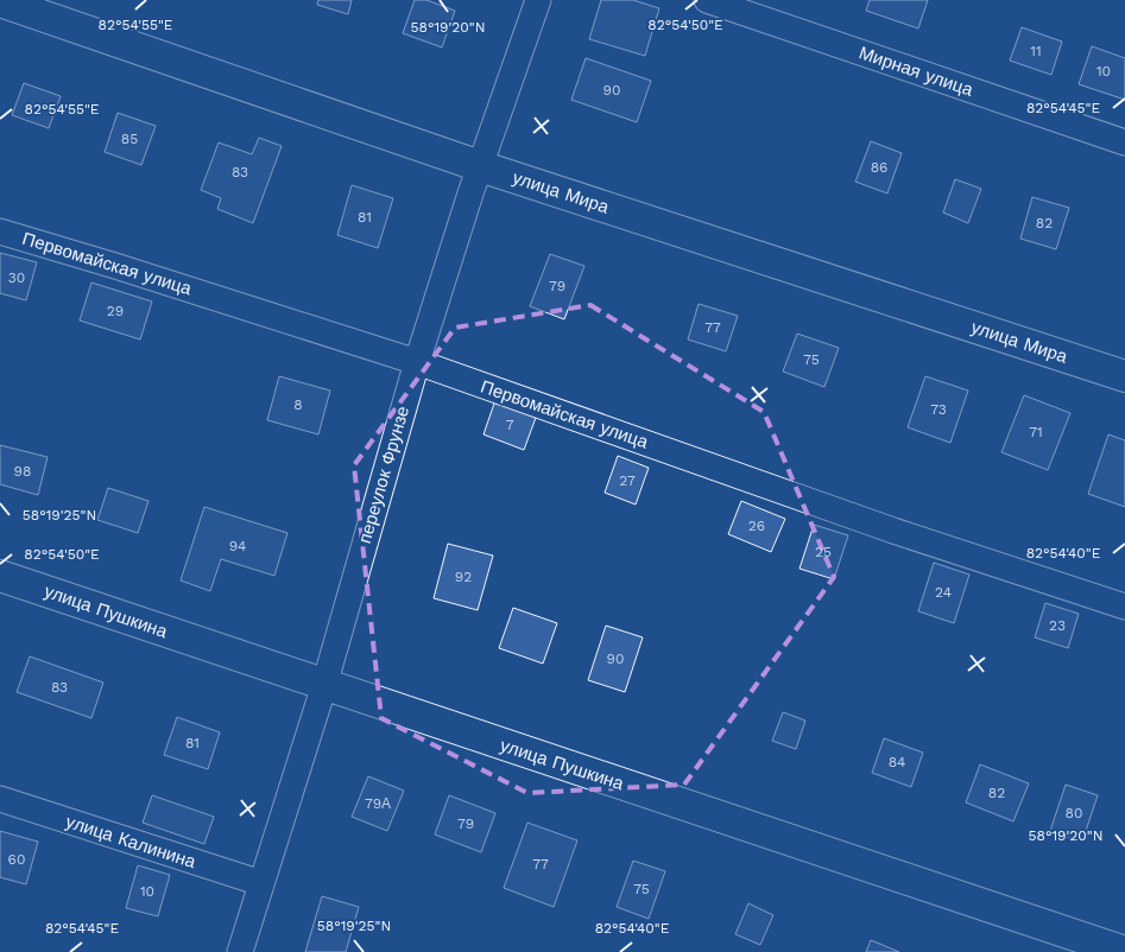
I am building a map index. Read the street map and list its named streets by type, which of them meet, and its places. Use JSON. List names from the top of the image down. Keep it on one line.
{"streets":{"street":["Мирная улица","улица Мира","Первомайская улица","переулок Фрунзе","улица Пушкина","улица Калинина"]},"crossings":[["улица Мира","переулок Фрунзе"],["Первомайская улица","переулок Фрунзе"],["переулок Фрунзе","улица Пушкина"],["переулок Фрунзе","улица Калинина"]],"house_numbers":["11","10","90","85","86","83","81","82","30","79","29","77","75","8","73","7","71","98","27","26","94","25","92","24","23","90","83","81","84","82","79А","80","79","60","77","75","10"],"coordinates":["82°54'55\"E","82°54'50\"E","58°19'20\"N","82°54'45\"E","58°19'25\"N","82°54'40\"E"]}
